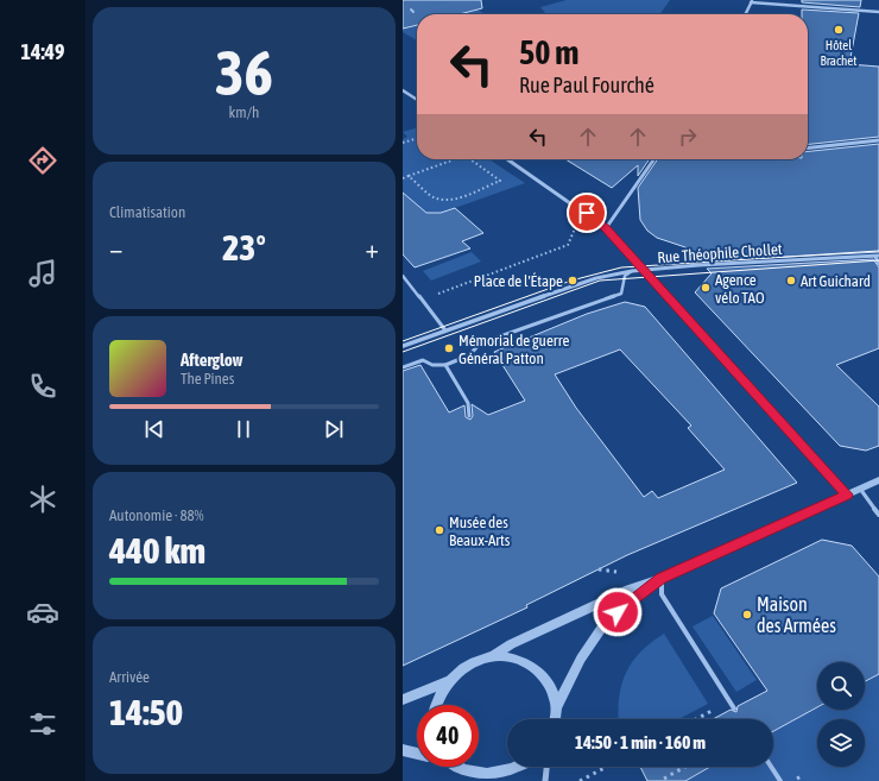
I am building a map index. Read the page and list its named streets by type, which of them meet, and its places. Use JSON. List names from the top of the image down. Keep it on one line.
{"streets":{"street":["Rue Théophile Chollet"]},"places":["Hôtel Brachet","Place de l'Étape","Art Guichard","Agence vélo TAO","Mémorial de guerre Général Patton","Musée des Beaux-Arts","Maison des Armées"],"page":{"tabs":"14:49","tile":[["36","km/h"],"Climatisation",["Autonomie · 88%","440 km"],["Arrivée","14:50"]],"turn":["50 m","Rue Paul Fourché"],"heat":["−","23°","+"],"song":["Afterglow","The Pines"],"limit":"40","trip":"14:50 · 1 min · 160 m"}}
